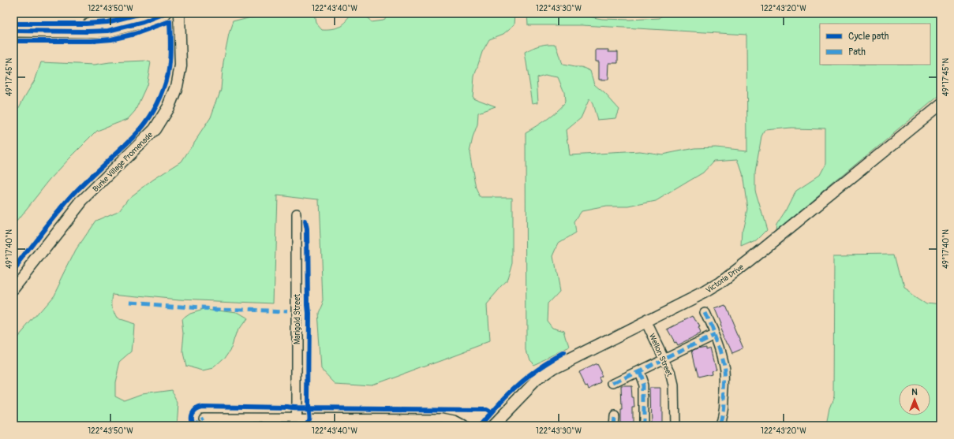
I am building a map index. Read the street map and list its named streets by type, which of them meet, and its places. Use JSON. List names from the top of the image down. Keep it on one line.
{"streets":{"street":["Burke Village Promenade","Victoria Drive","Marigold Street","Wellon Street"]},"crossings":[["Victoria Drive","Wellon Street"]],"legend":["Cycle path","Path"],"north":"top","coordinates":["122°43'50\"W","122°43'40\"W","122°43'30\"W","122°43'20\"W","49°17'45\"N","49°17'40\"N"]}
